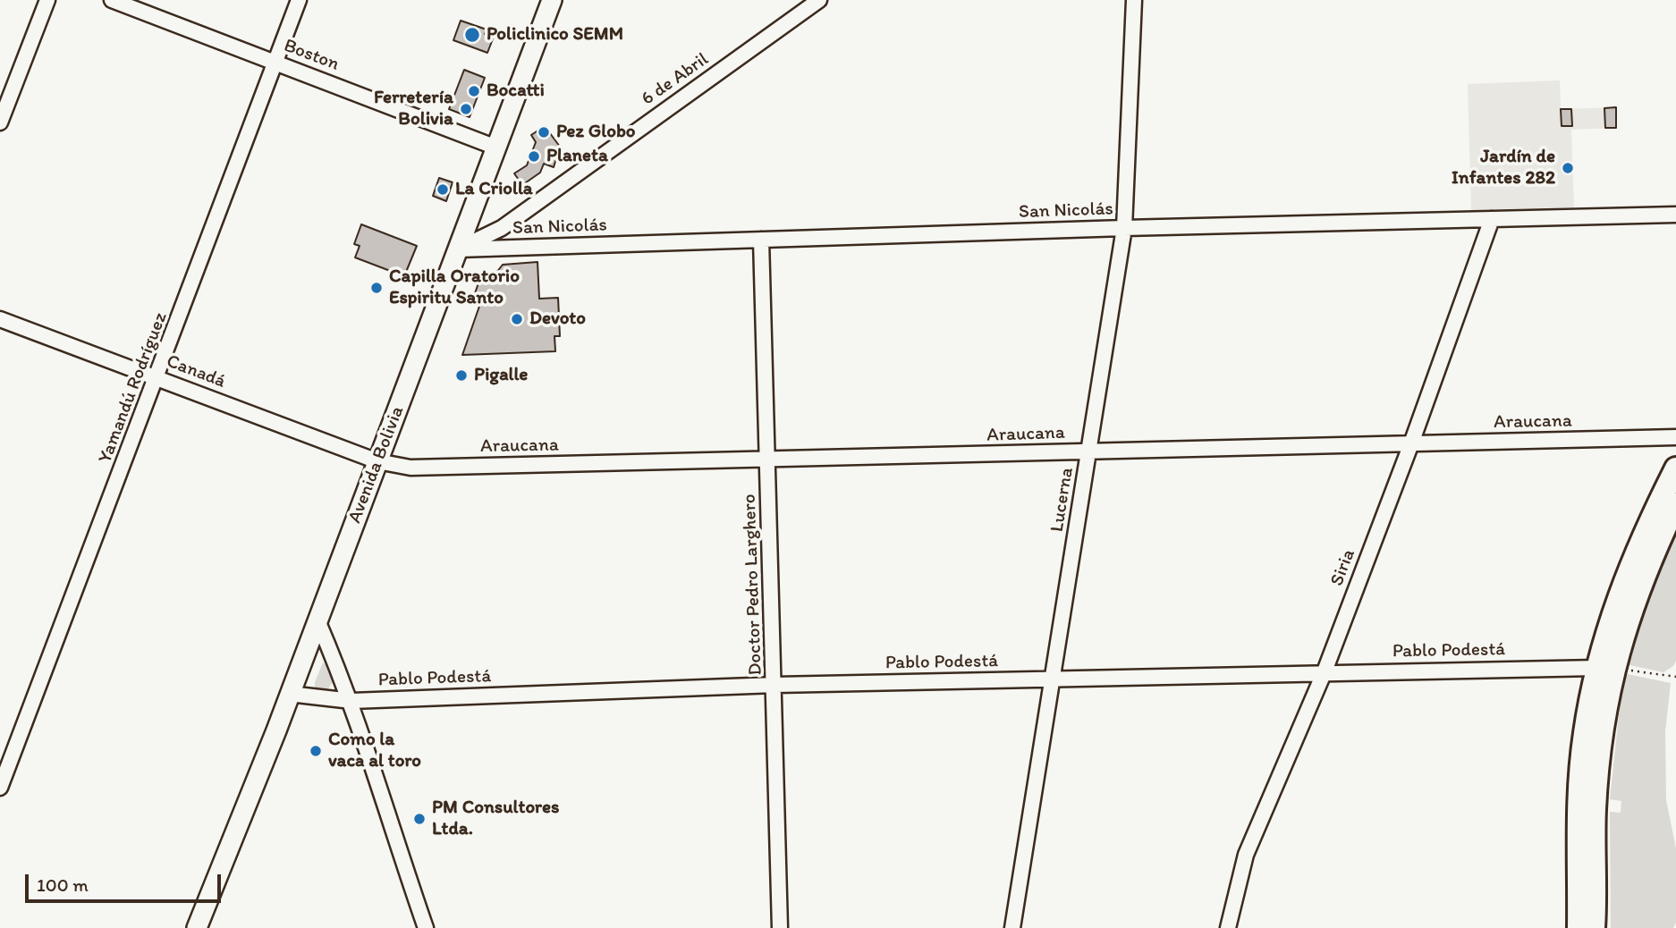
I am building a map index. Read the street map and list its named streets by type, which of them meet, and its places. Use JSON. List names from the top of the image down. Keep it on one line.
{"streets":{"street":["Boston","6 de Abril","San Nicolás","Canadá","Yamandú Rodríguez","Araucana","Avenida Bolivia","Lucerna","Siria","Doctor Pedro Larghero","Pablo Podestá"]},"crossings":[["Boston","Yamandú Rodríguez"],["Boston","Avenida Bolivia"],["6 de Abril","San Nicolás"],["6 de Abril","Avenida Bolivia"],["San Nicolás","Avenida Bolivia"],["San Nicolás","Lucerna"],["San Nicolás","Siria"],["San Nicolás","Doctor Pedro Larghero"],["Canadá","Yamandú Rodríguez"],["Canadá","Araucana"],["Canadá","Avenida Bolivia"],["Araucana","Avenida Bolivia"],["Araucana","Lucerna"],["Araucana","Siria"],["Araucana","Doctor Pedro Larghero"],["Avenida Bolivia","Pablo Podestá"],["Lucerna","Pablo Podestá"],["Siria","Pablo Podestá"],["Doctor Pedro Larghero","Pablo Podestá"]],"places":["Policlinico SEMM","Bocatti","Ferretería Bolivia","Pez Globo","Planeta","Jardín de Infantes 282","La Criolla","Capilla Oratorio Espiritu Santo","Devoto","Pigalle","Como la vaca al toro","PM Consultores Ltda."],"scale_bar":"100 m"}
